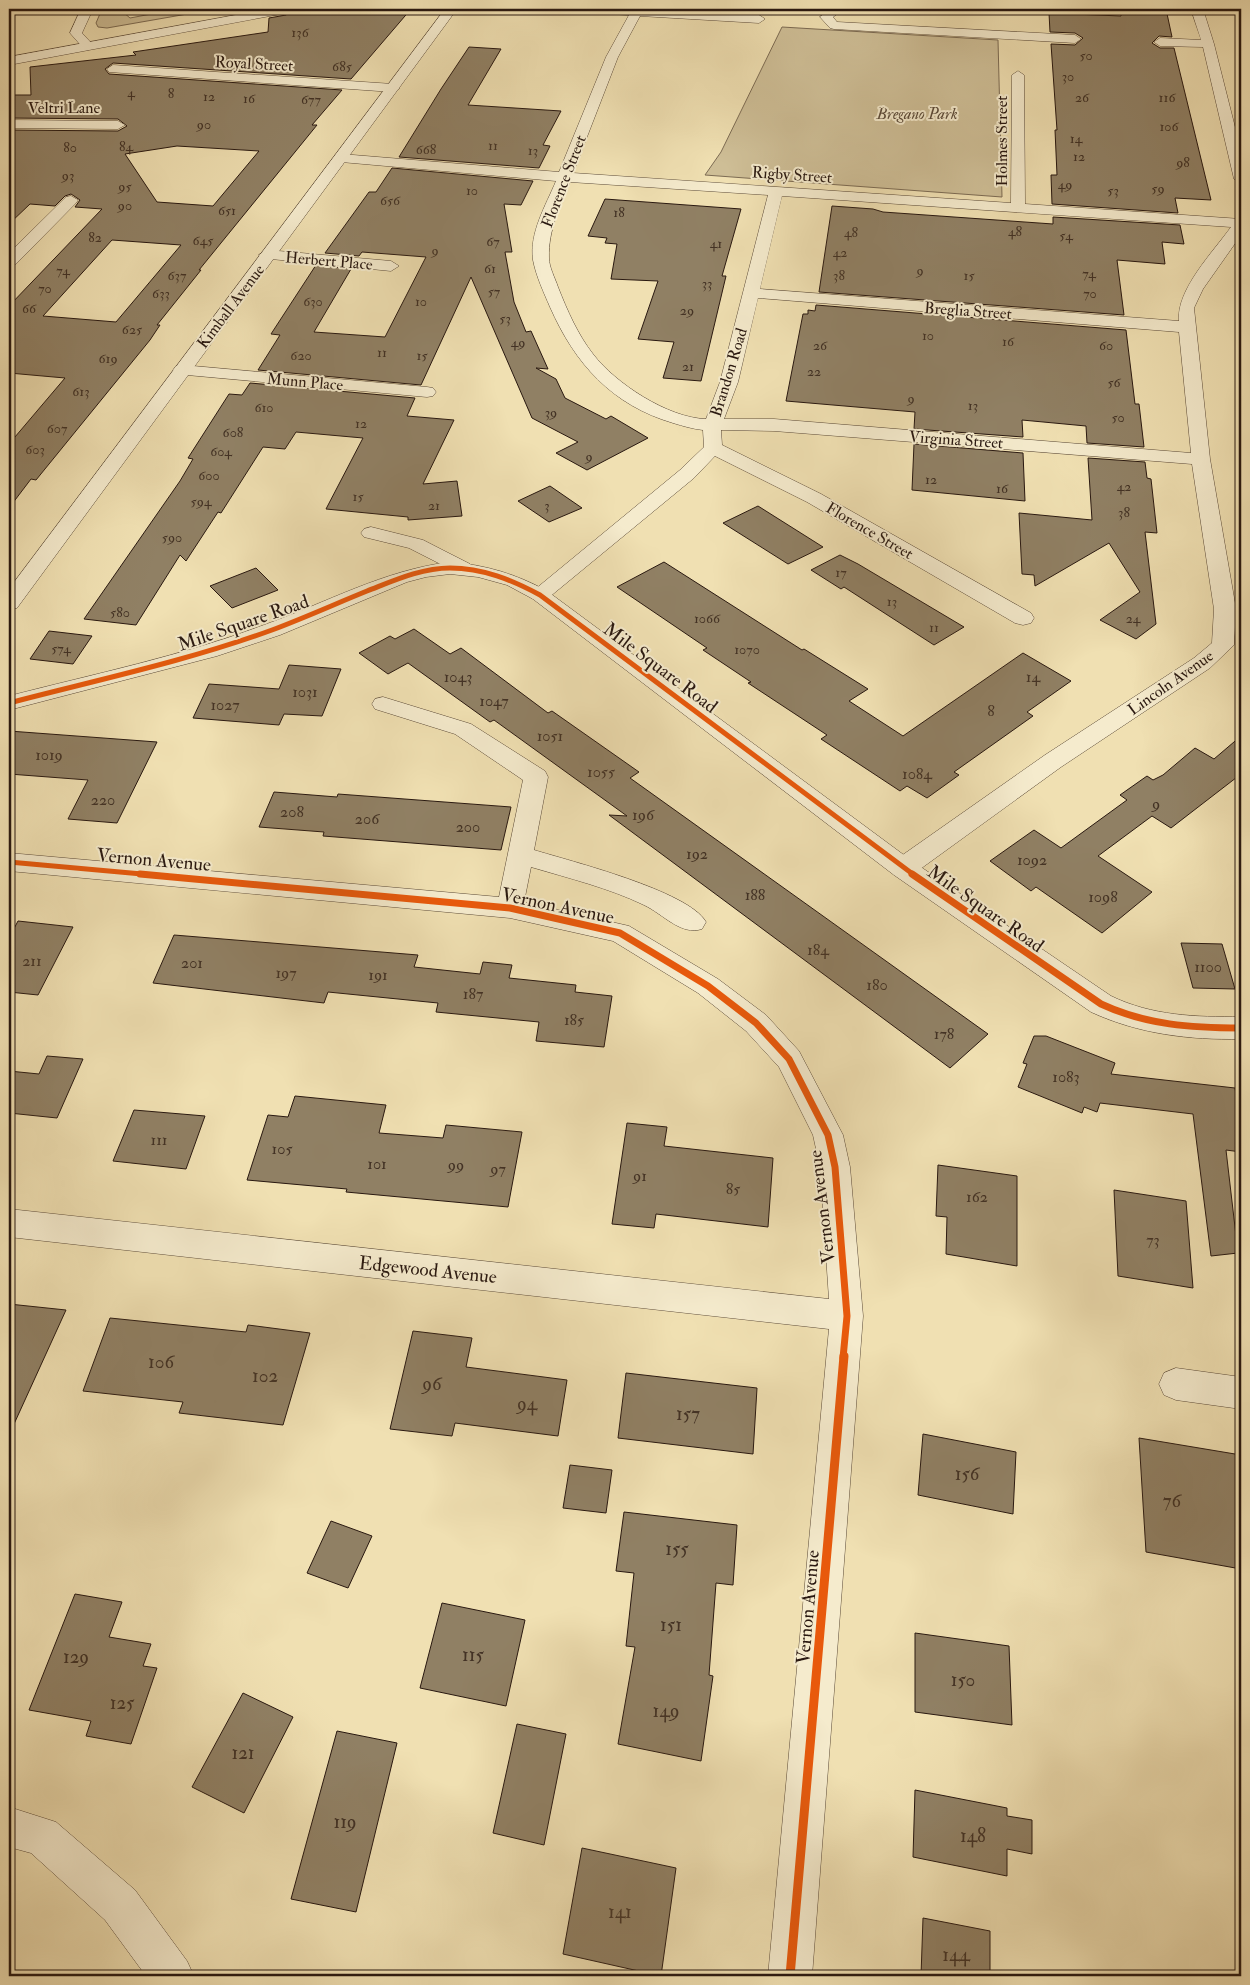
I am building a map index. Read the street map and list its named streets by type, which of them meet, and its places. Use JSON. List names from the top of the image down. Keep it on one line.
{"streets":{"street":["Royal Street","Veltri Lane","Holmes Street","Rigby Street","Florence Street","Herbert Place","Kimball Avenue","Breglia Street","Brandon Road","Munn Place","Virginia Street","Mile Square Road","Lincoln Avenue","Vernon Avenue","Edgewood Avenue"]},"crossings":[["Royal Street","Kimball Avenue"],["Holmes Street","Rigby Street"],["Rigby Street","Florence Street"],["Rigby Street","Kimball Avenue"],["Rigby Street","Brandon Road"],["Rigby Street","Lincoln Avenue"],["Florence Street","Brandon Road"],["Florence Street","Virginia Street"],["Herbert Place","Kimball Avenue"],["Kimball Avenue","Munn Place"],["Breglia Street","Brandon Road"],["Breglia Street","Lincoln Avenue"],["Brandon Road","Virginia Street"],["Virginia Street","Lincoln Avenue"],["Mile Square Road","Lincoln Avenue"],["Vernon Avenue","Edgewood Avenue"]],"parks":["Bregano Park"],"house_numbers":["136","50","685","30","4","8","12","26","116","16","677","90","106","14","11","84","80","668","13","12","98","93","49","95","59","10","53","656","90","651","18","48","48","54","82","645","67","41","9","42","61","74","9","74","637","38","15","33","70","57","633","70","630","10","66","29","53","625","10","16","49","26","60","11","620","15","619","21","22","56","613","9","13","610","39","50","12","607","608","603","604","9","600","12","42","16","15","594","21","3","38","590","17","13","580","1066","24","11","574","1070","1043","14","1031","1047","1027","8","1051","1019","1055","1084","220","9","208","196","206","200","192","1092","188","1098","184","211","201","1100","197","191","180","187","185","178","1083","111","105","101","99","97","91","85","162","73","106","102","96","94","157","156","76","155","151","115","129","150","125","149","121","119","148","141","144"]}
